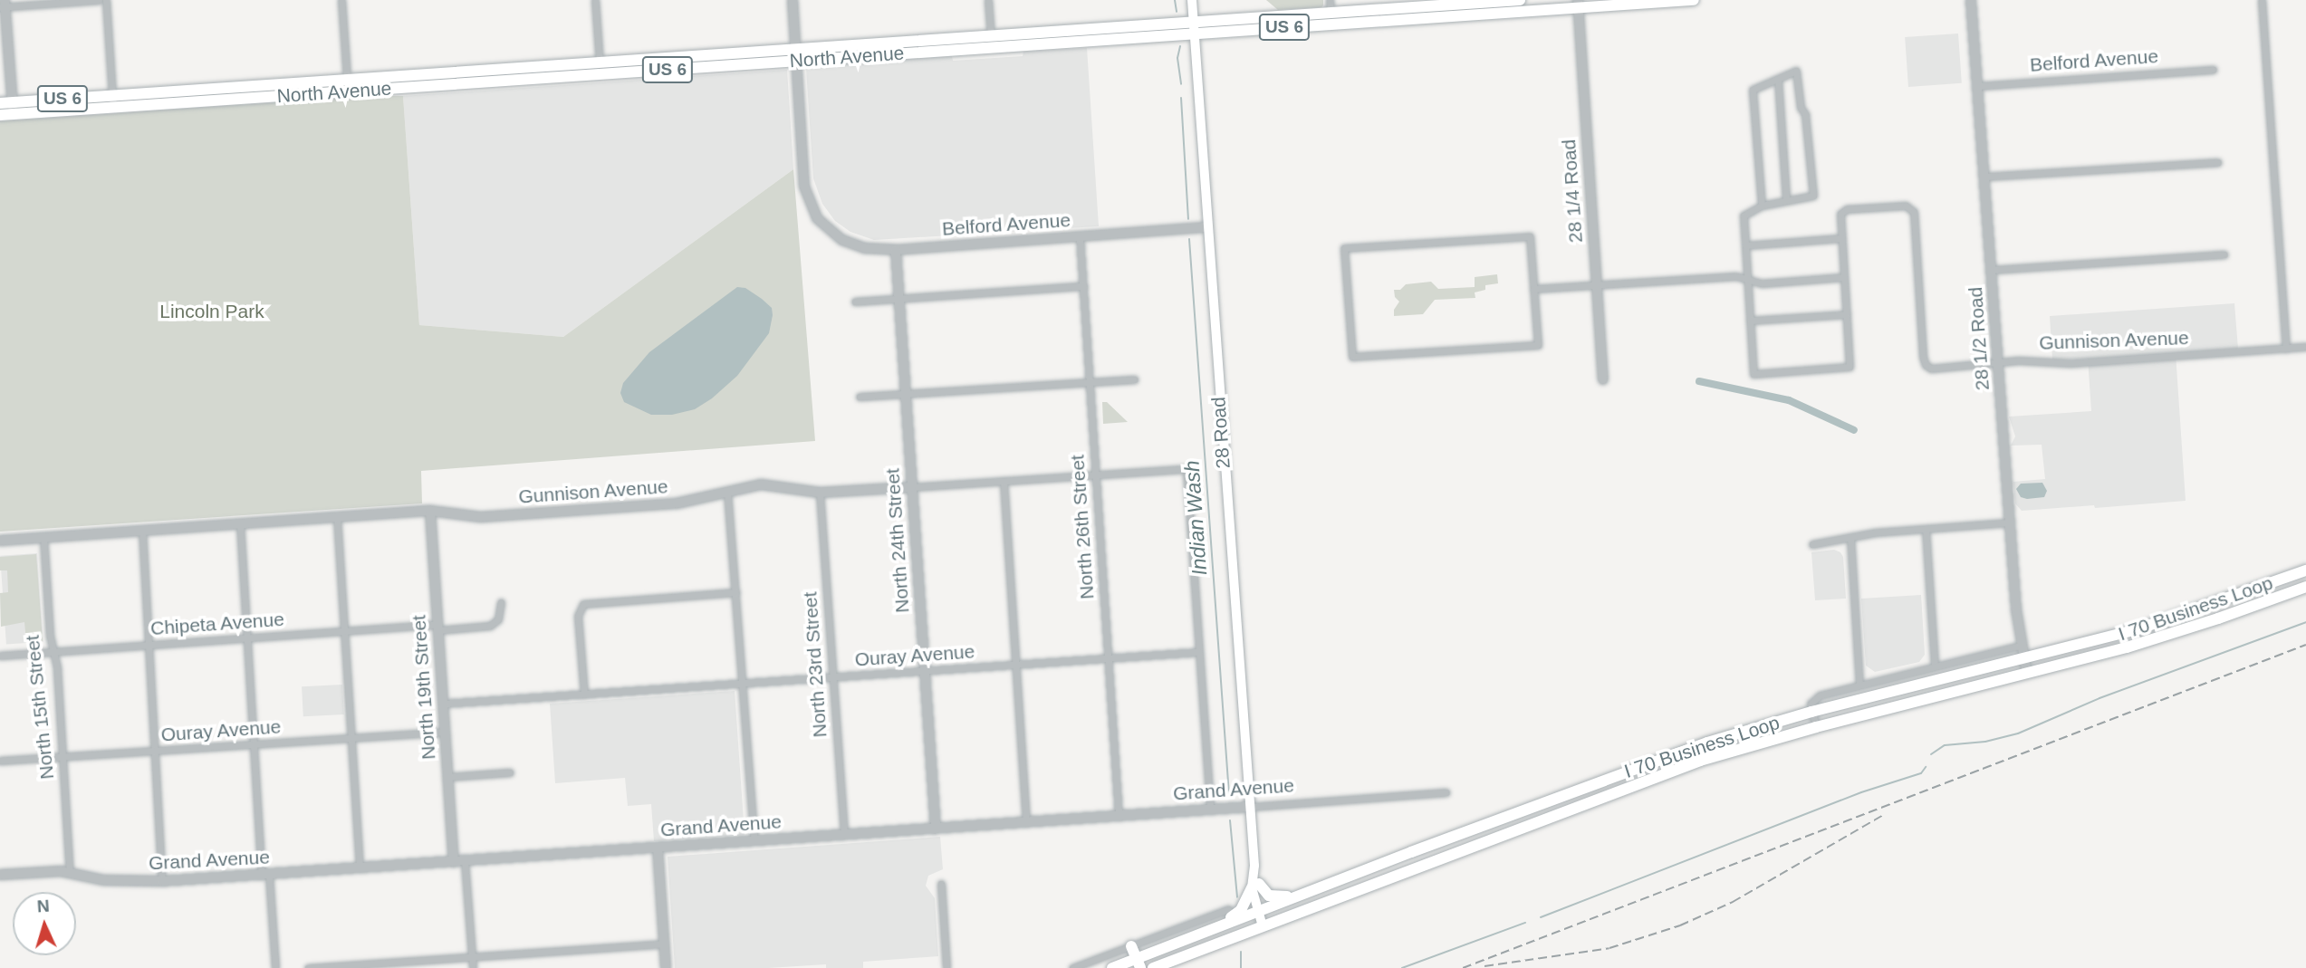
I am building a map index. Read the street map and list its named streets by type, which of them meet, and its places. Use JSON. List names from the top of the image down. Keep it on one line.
{"streets":{"main road":["US 6","North Avenue","28 Road","I 70 Business Loop"],"street":["Belford Avenue","28 1/4 Road","28 1/2 Road","Gunnison Avenue","North 26th Street","North 24th Street","Chipeta Avenue","Ouray Avenue","North 23rd Street","North 19th Street","North 15th Street","Grand Avenue"]},"crossings":[["North Avenue","Belford Avenue"],["North Avenue","28 1/4 Road"],["North Avenue","28 Road"],["Belford Avenue","28 1/2 Road"],["Belford Avenue","28 Road"],["Belford Avenue","North 26th Street"],["Belford Avenue","North 24th Street"],["28 1/2 Road","Gunnison Avenue"],["28 1/2 Road","I 70 Business Loop"],["Gunnison Avenue","North 26th Street"],["Gunnison Avenue","North 24th Street"],["Gunnison Avenue","Ouray Avenue"],["Gunnison Avenue","North 23rd Street"],["Gunnison Avenue","North 19th Street"],["Gunnison Avenue","North 15th Street"],["28 Road","I 70 Business Loop"],["28 Road","Grand Avenue"],["North 26th Street","Ouray Avenue"],["North 26th Street","Grand Avenue"],["North 24th Street","Ouray Avenue"],["North 24th Street","Grand Avenue"],["Chipeta Avenue","North 19th Street"],["Chipeta Avenue","North 15th Street"],["Ouray Avenue","North 23rd Street"],["Ouray Avenue","North 19th Street"],["Ouray Avenue","North 15th Street"],["North 23rd Street","Grand Avenue"],["North 19th Street","Grand Avenue"],["North 15th Street","Grand Avenue"]],"water":["Indian Wash"],"parks":["Lincoln Park"],"north":"top"}
